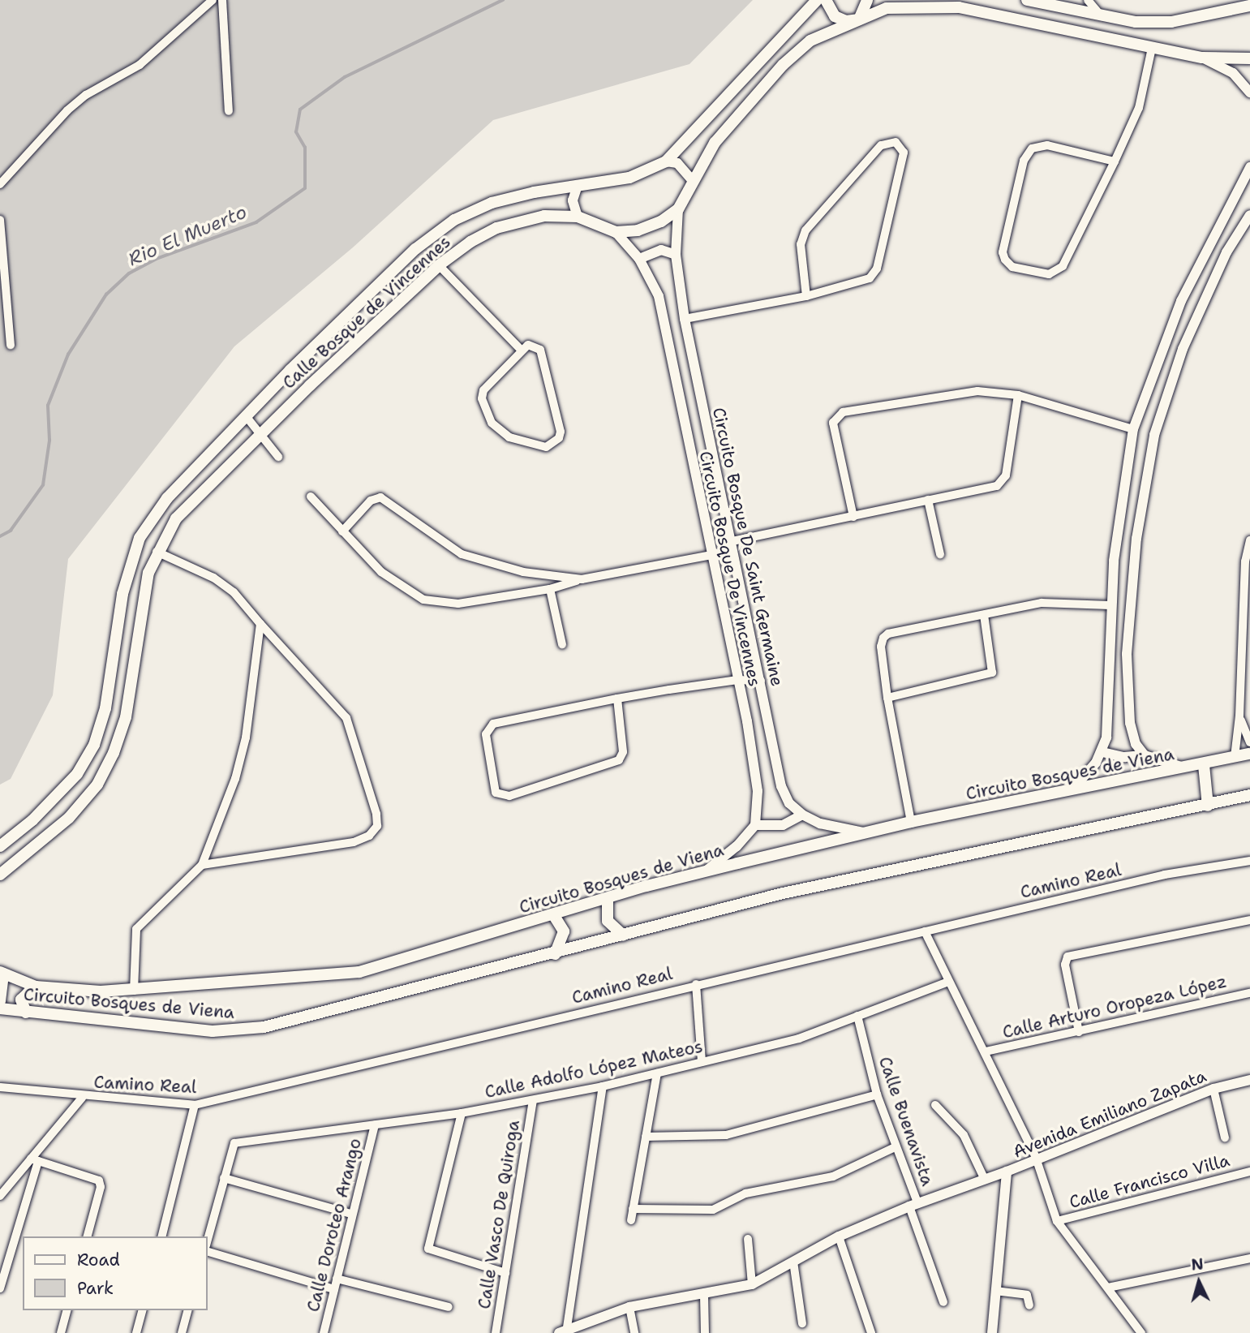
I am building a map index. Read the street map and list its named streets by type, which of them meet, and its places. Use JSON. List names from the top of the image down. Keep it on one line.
{"streets":{"main road":["Calle Bosque de Vincennes","Circuito Bosques de Viena"],"street":["Circuito Bosque De Saint Germaine","Circuito Bosque De Vincennes","Camino Real","Calle Arturo Oropeza López","Calle Adolfo López Mateos","Avenida Emiliano Zapata","Calle Buenavista","Calle Francisco Villa","Calle Vasco De Quiroga","Calle Doroteo Arango"]},"crossings":[["Calle Bosque de Vincennes","Circuito Bosque De Saint Germaine"],["Calle Bosque de Vincennes","Circuito Bosque De Vincennes"],["Circuito Bosque De Saint Germaine","Circuito Bosques de Viena"],["Calle Adolfo López Mateos","Calle Buenavista"],["Calle Adolfo López Mateos","Calle Vasco De Quiroga"],["Calle Adolfo López Mateos","Calle Doroteo Arango"]],"water":["Rio El Muerto"],"legend":["Road","Park"],"north":"top"}
